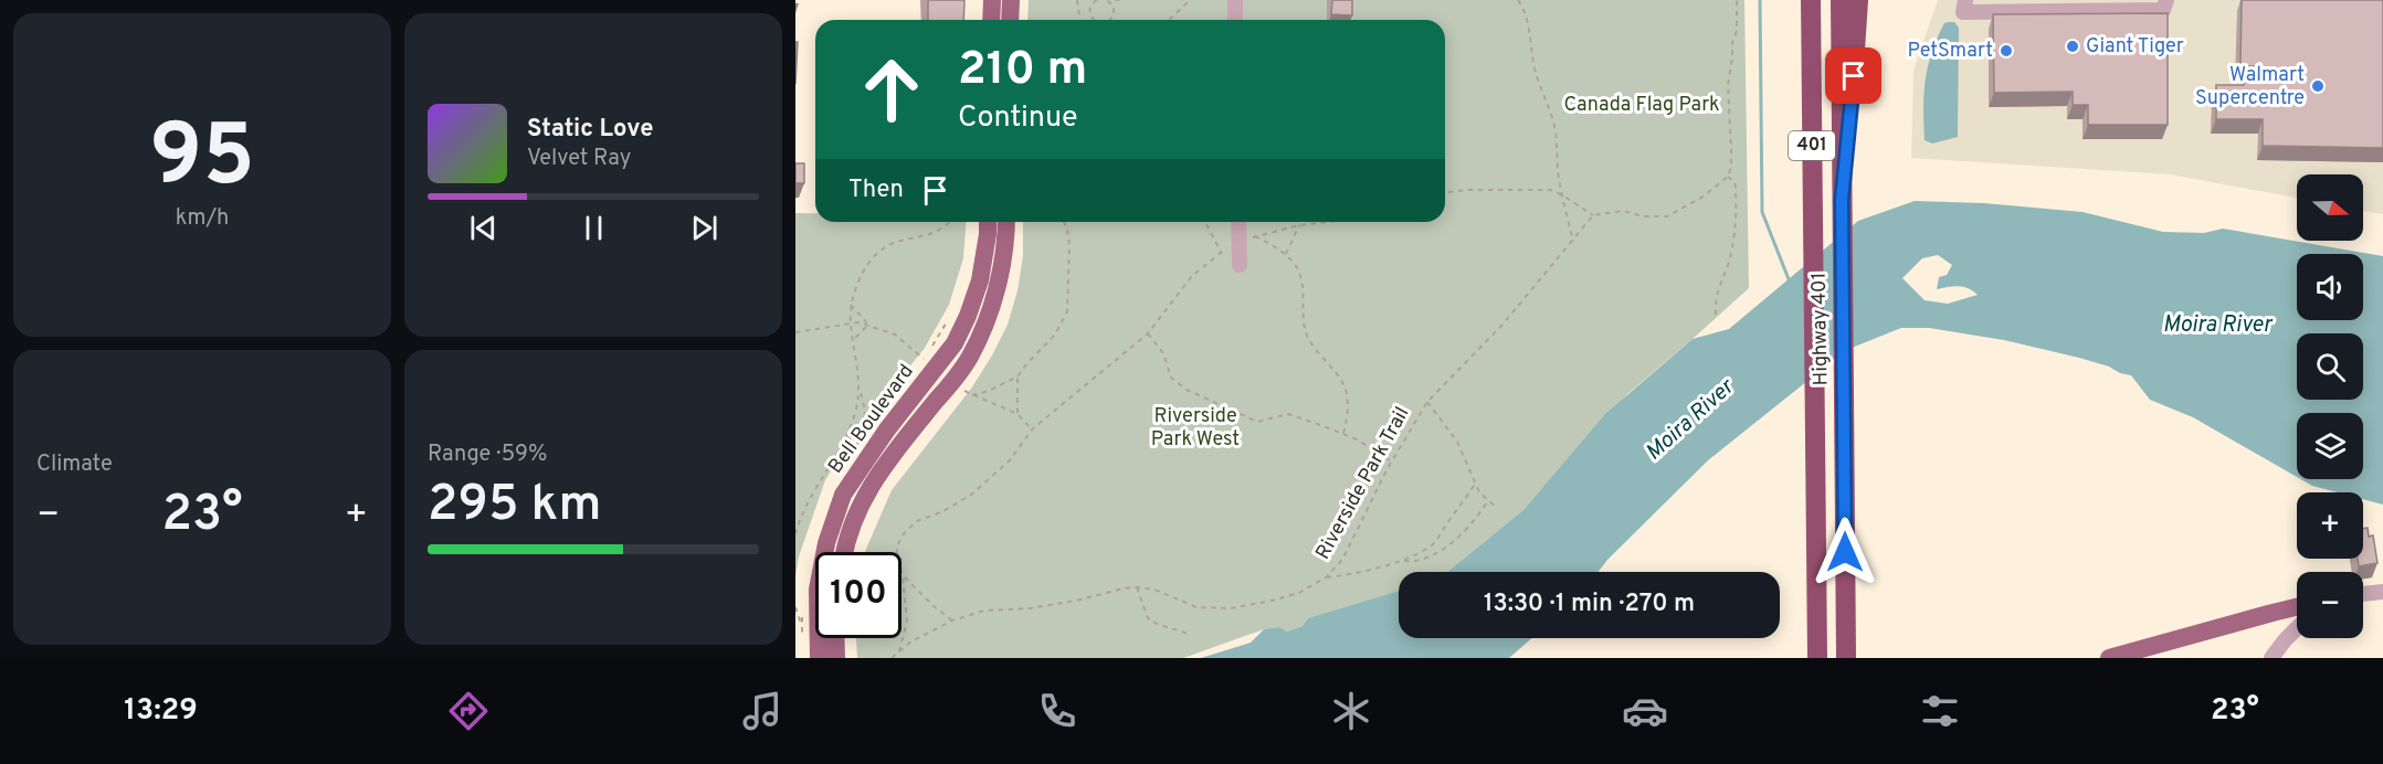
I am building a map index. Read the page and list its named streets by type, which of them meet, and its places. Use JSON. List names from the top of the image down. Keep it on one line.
{"streets":{"highway":["401","Highway 401"],"main road":["Bell Boulevard"],"path":["Riverside Park Trail"]},"water":["Moira River"],"parks":["Canada Flag Park","Riverside Park West"],"places":["Giant Tiger","PetSmart","Walmart Supercentre"],"north":"right","page":{"tile":[["95","km/h"],"Climate",["Range · 59%","295 km"]],"turn":["210 m","Continue"],"song":["Static Love","Velvet Ray"],"then":"Then","map_buttons":["+","−"],"heat":["−","23°","+"],"limit":"100","trip":"13:30 · 1 min · 270 m","tabs":["13:29","23°"]}}
